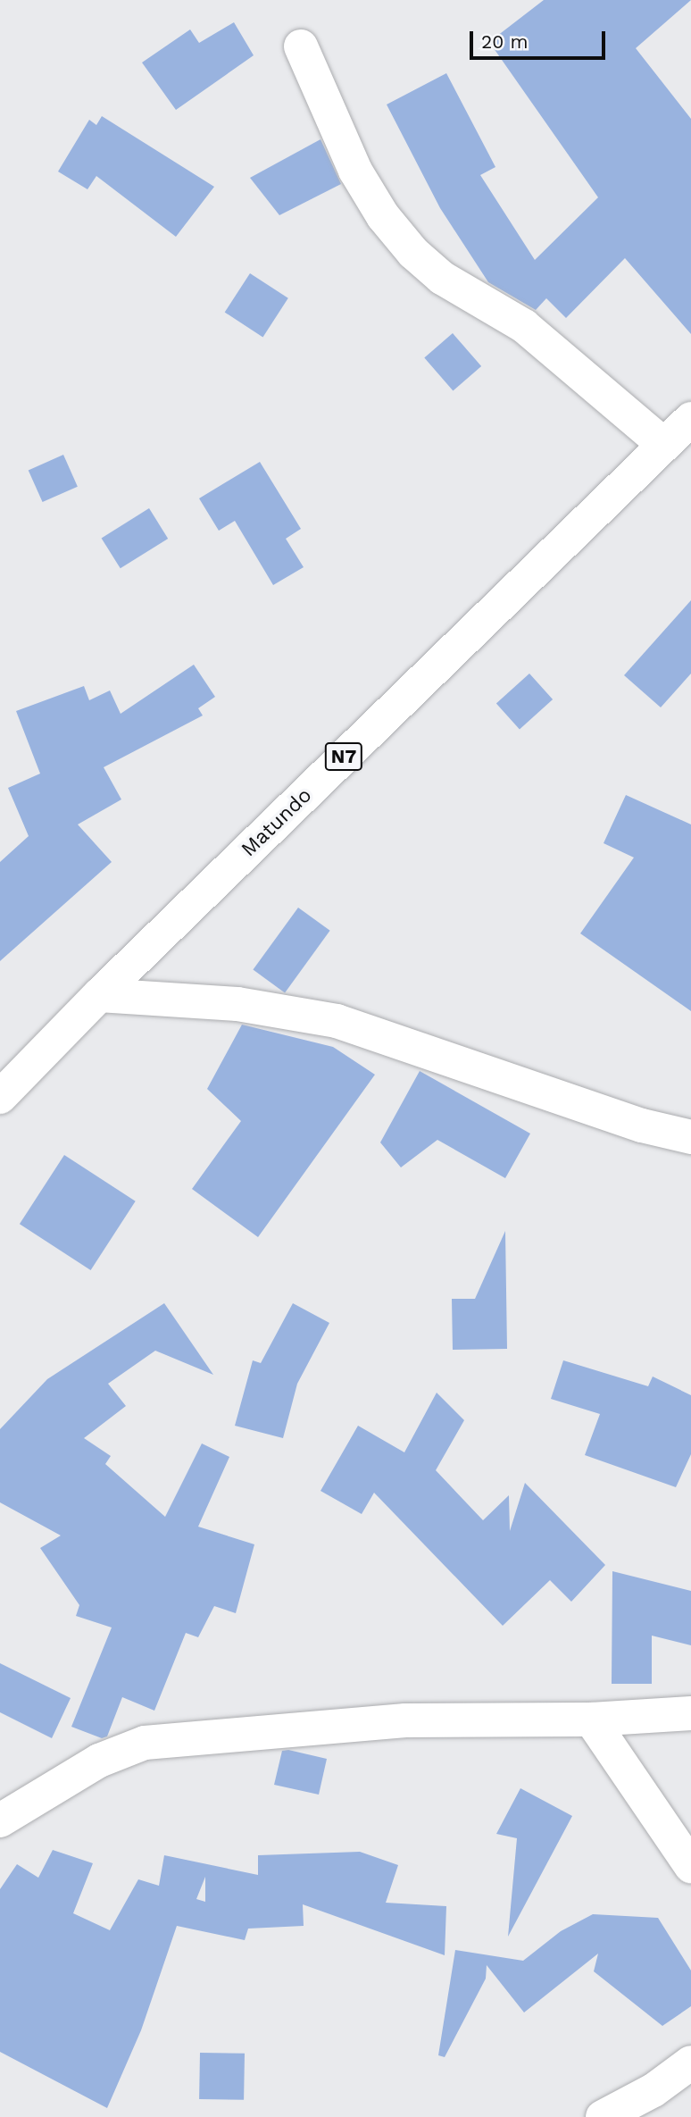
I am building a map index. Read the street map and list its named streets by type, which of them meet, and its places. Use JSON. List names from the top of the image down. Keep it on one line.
{"streets":{"street":["N7","Matundo"]},"scale_bar":"20 m"}
